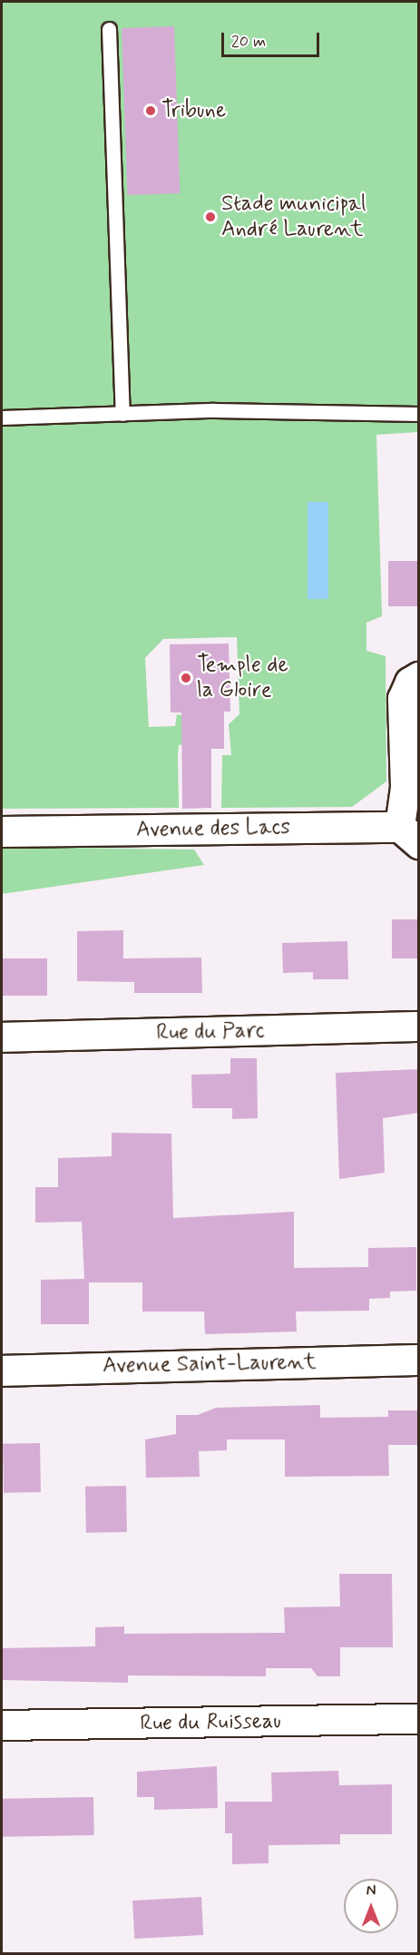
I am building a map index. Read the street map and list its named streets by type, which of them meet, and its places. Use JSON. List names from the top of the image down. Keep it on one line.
{"streets":{"main road":["Avenue des Lacs","Avenue Saint-Laurent"],"street":["Rue du Parc","Rue du Ruisseau"]},"places":["Tribune","Stade municipal André Laurent","Temple de la Gloire"],"scale_bar":"20 m","north":"top"}
